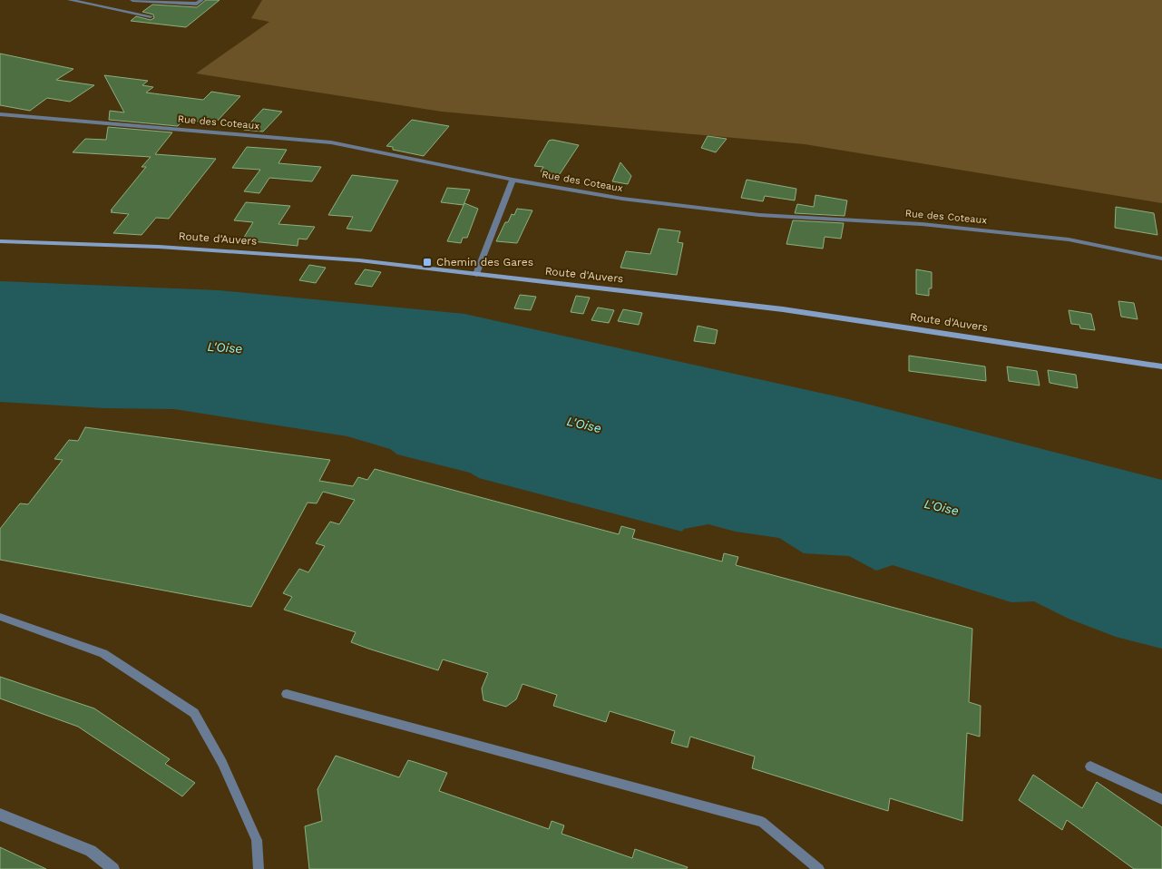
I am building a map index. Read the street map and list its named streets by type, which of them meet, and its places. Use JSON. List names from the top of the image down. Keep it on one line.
{"streets":{"main road":["Route d'Auvers"],"street":["Rue des Coteaux"]},"water":["L'Oise"],"places":{"transit":["Chemin des Gares"]}}
